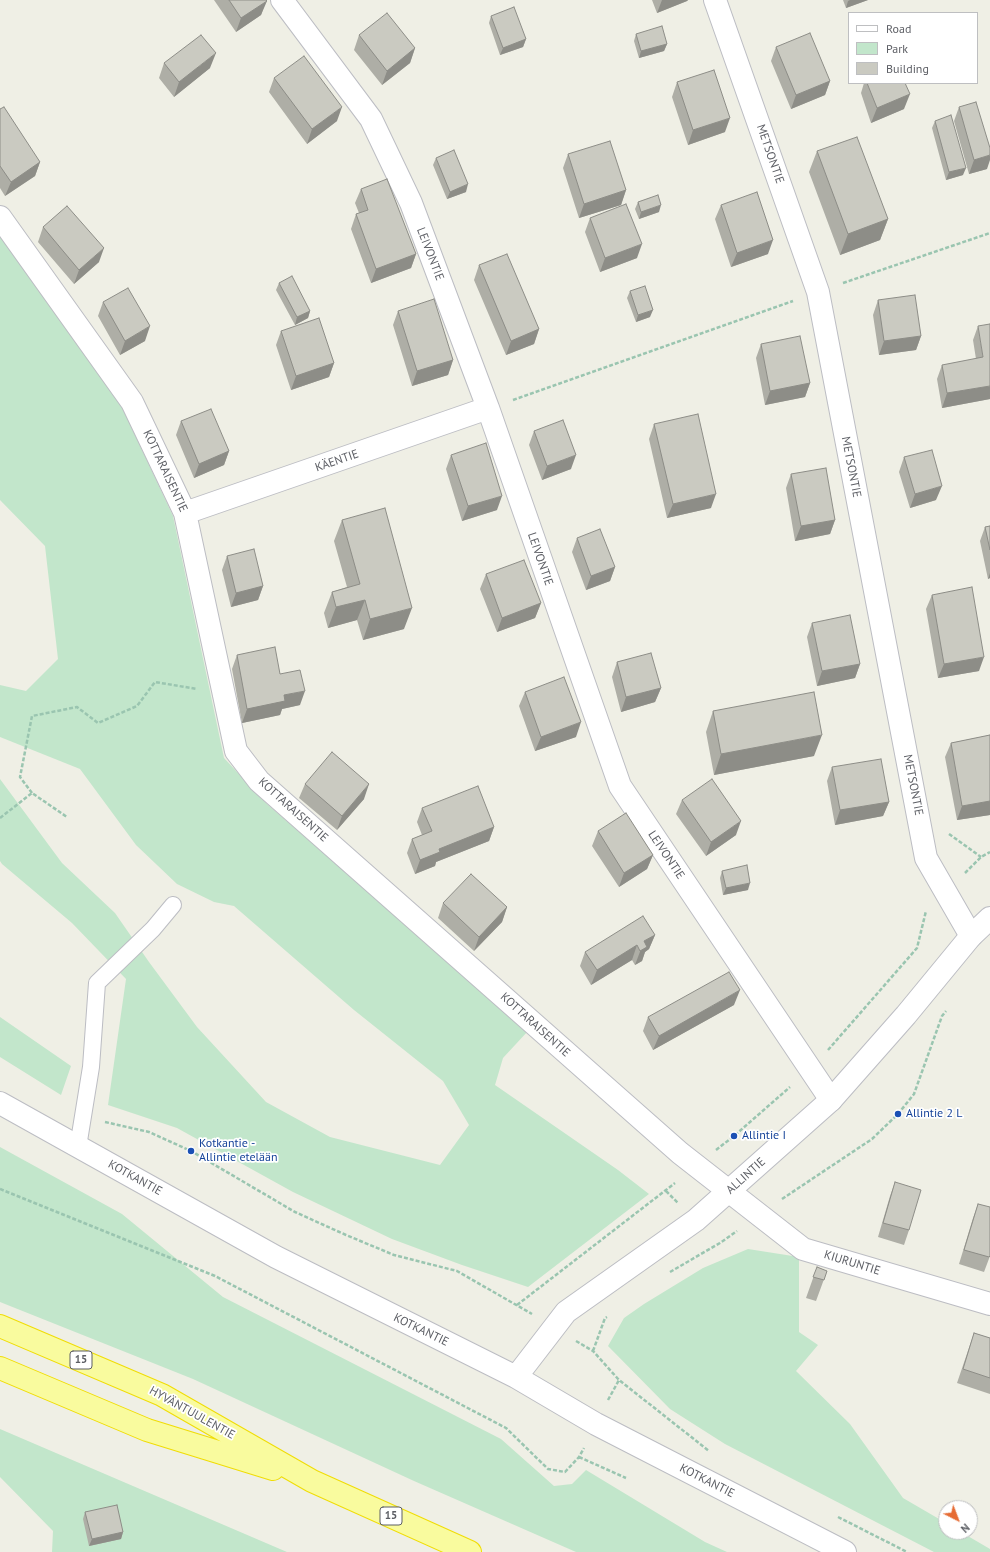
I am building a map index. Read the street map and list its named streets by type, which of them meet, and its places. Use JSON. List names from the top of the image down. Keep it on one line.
{"streets":{"highway":["15","HYVÄNTUULENTIE"],"street":["METSONTIE","LEIVONTIE","KÄENTIE","KOTTARAISENTIE","ALLINTIE","KOTKANTIE","KIURUNTIE"]},"crossings":[["METSONTIE","ALLINTIE"],["LEIVONTIE","KÄENTIE"],["LEIVONTIE","ALLINTIE"],["KÄENTIE","KOTTARAISENTIE"],["KOTTARAISENTIE","ALLINTIE"],["KOTTARAISENTIE","KIURUNTIE"],["ALLINTIE","KOTKANTIE"],["ALLINTIE","KIURUNTIE"]],"places":["Allintie 2 L","Allintie I","Kotkantie - Allintie etelään"],"legend":["Road","Park","Building"],"north":"bottom right"}
